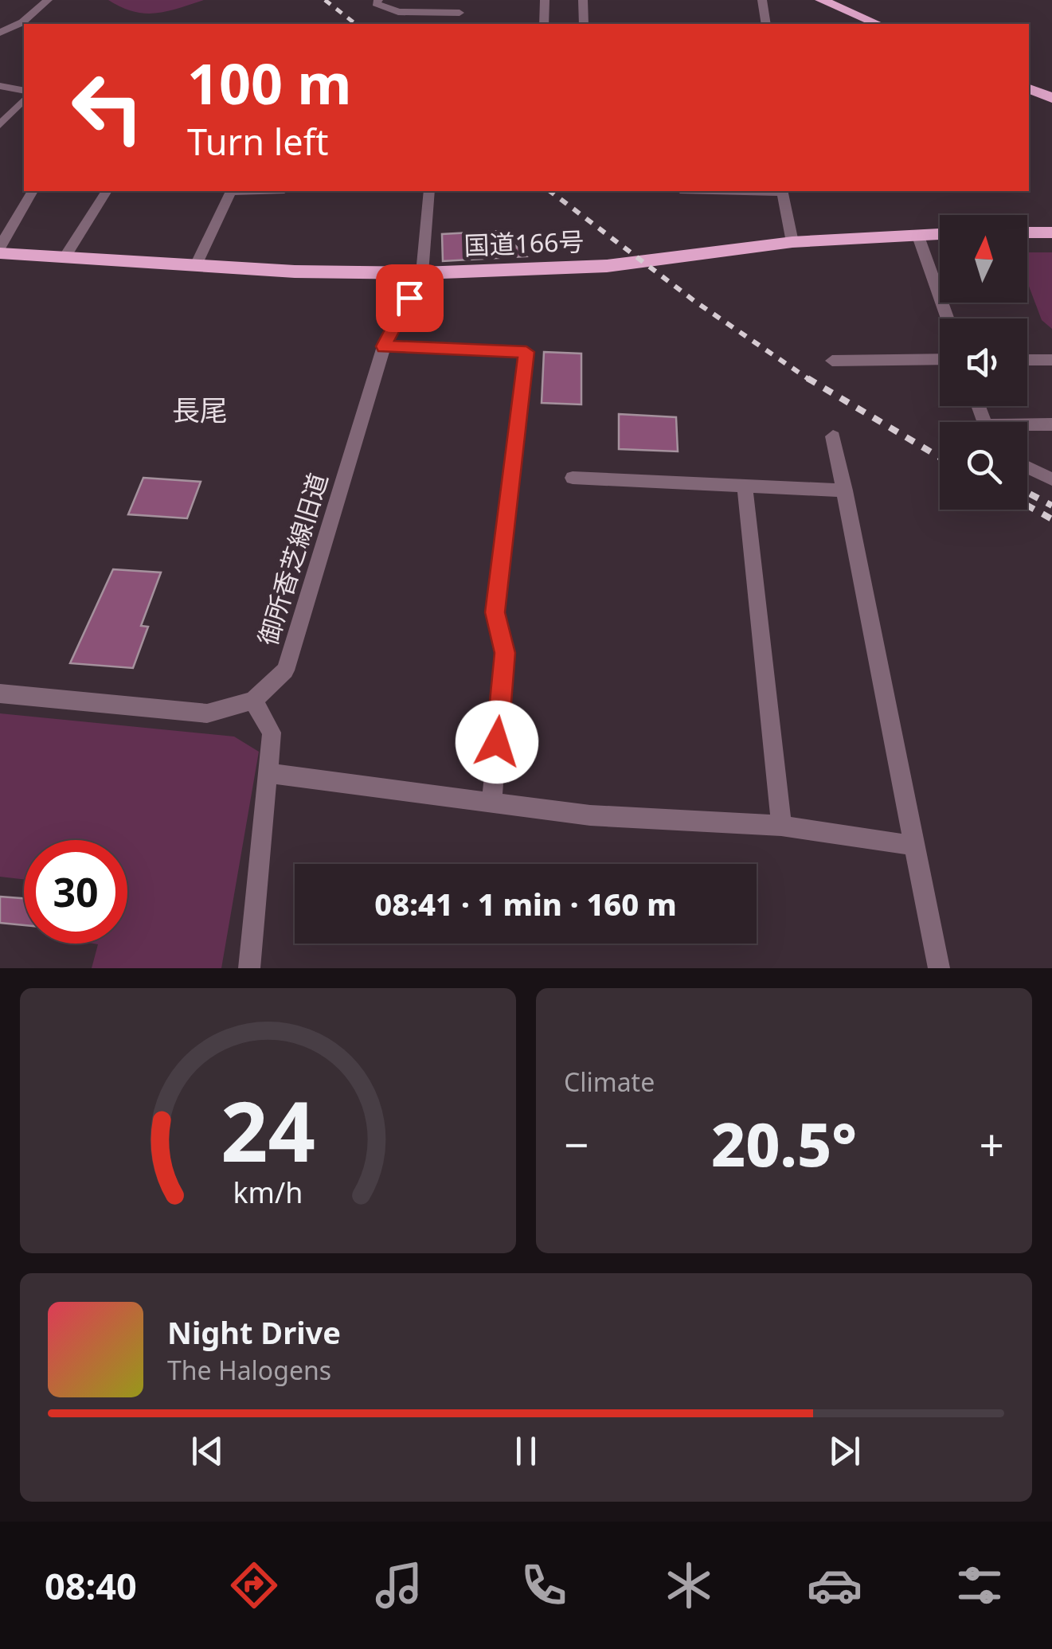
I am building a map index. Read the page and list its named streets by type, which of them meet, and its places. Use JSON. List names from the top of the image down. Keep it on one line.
{"streets":{"highway":["国道166号"],"street":["御所香芝線旧道"]},"crossings":[["国道166号","御所香芝線旧道"]],"districts":["長尾"],"north":"top","page":{"turn":["100 m","Turn left"],"limit":"30","trip":"08:41 · 1 min · 160 m","tile":"Climate","heat":["−","20.5°","+"],"song":["Night Drive","The Halogens"],"tabs":"08:40","gauge":["24","km/h"]}}
